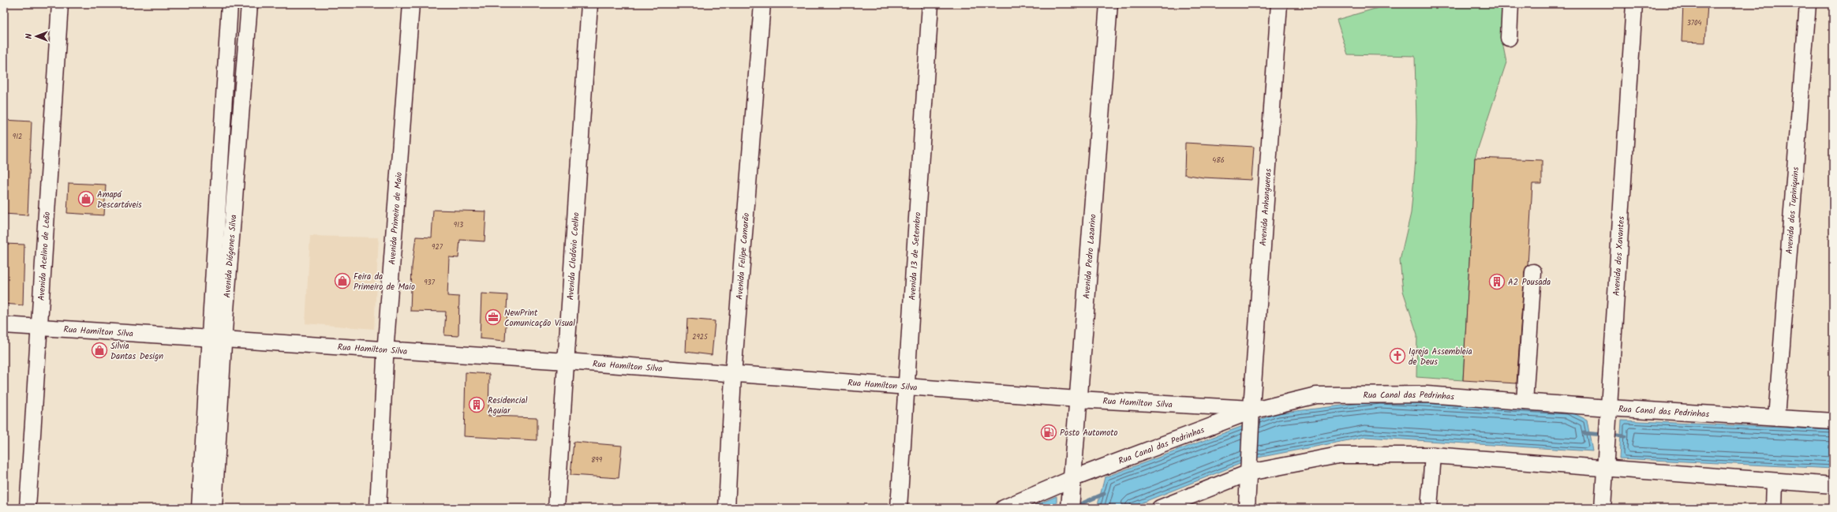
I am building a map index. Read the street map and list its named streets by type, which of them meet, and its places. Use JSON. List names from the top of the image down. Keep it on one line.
{"streets":{"main road":["Avenida Pedro Lazarino"],"street":["Avenida Anhangueras","Avenida dos Tupiniquins","Avenida Primeiro de Maio","Avenida Acelino de Leão","Avenida Diógenes Silva","Avenida Felipe Camarão","Avenida Clodóvio Coelho","Avenida 13 de Setembro","Avenida dos Xavantes","Rua Hamilton Silva","Rua Canal das Pedrinhas"]},"crossings":[["Avenida Anhangueras","Rua Hamilton Silva"],["Avenida Anhangueras","Rua Canal das Pedrinhas"],["Avenida dos Tupiniquins","Rua Canal das Pedrinhas"],["Avenida Primeiro de Maio","Rua Hamilton Silva"],["Avenida Acelino de Leão","Rua Hamilton Silva"],["Avenida Diógenes Silva","Rua Hamilton Silva"],["Avenida Felipe Camarão","Rua Hamilton Silva"],["Avenida Pedro Lazarino","Rua Hamilton Silva"],["Avenida Pedro Lazarino","Rua Canal das Pedrinhas"],["Avenida Clodóvio Coelho","Rua Hamilton Silva"],["Avenida 13 de Setembro","Rua Hamilton Silva"],["Avenida dos Xavantes","Rua Canal das Pedrinhas"],["Rua Hamilton Silva","Rua Canal das Pedrinhas"]],"places":{"shop":["Amapá Descartáveis","Feira da Primeiro de Maio","Silvia Dantas Design"],"building":["A2 Pousada","Residencial Aguiar"],"office":["NewPrint Comunicação Visual"],"church":["Igreja Assembleia de Deus"],"fuel station":["Posto Automoto"]},"house_numbers":["3704","912","486","913","927","937","2925","899"],"north":"left"}
